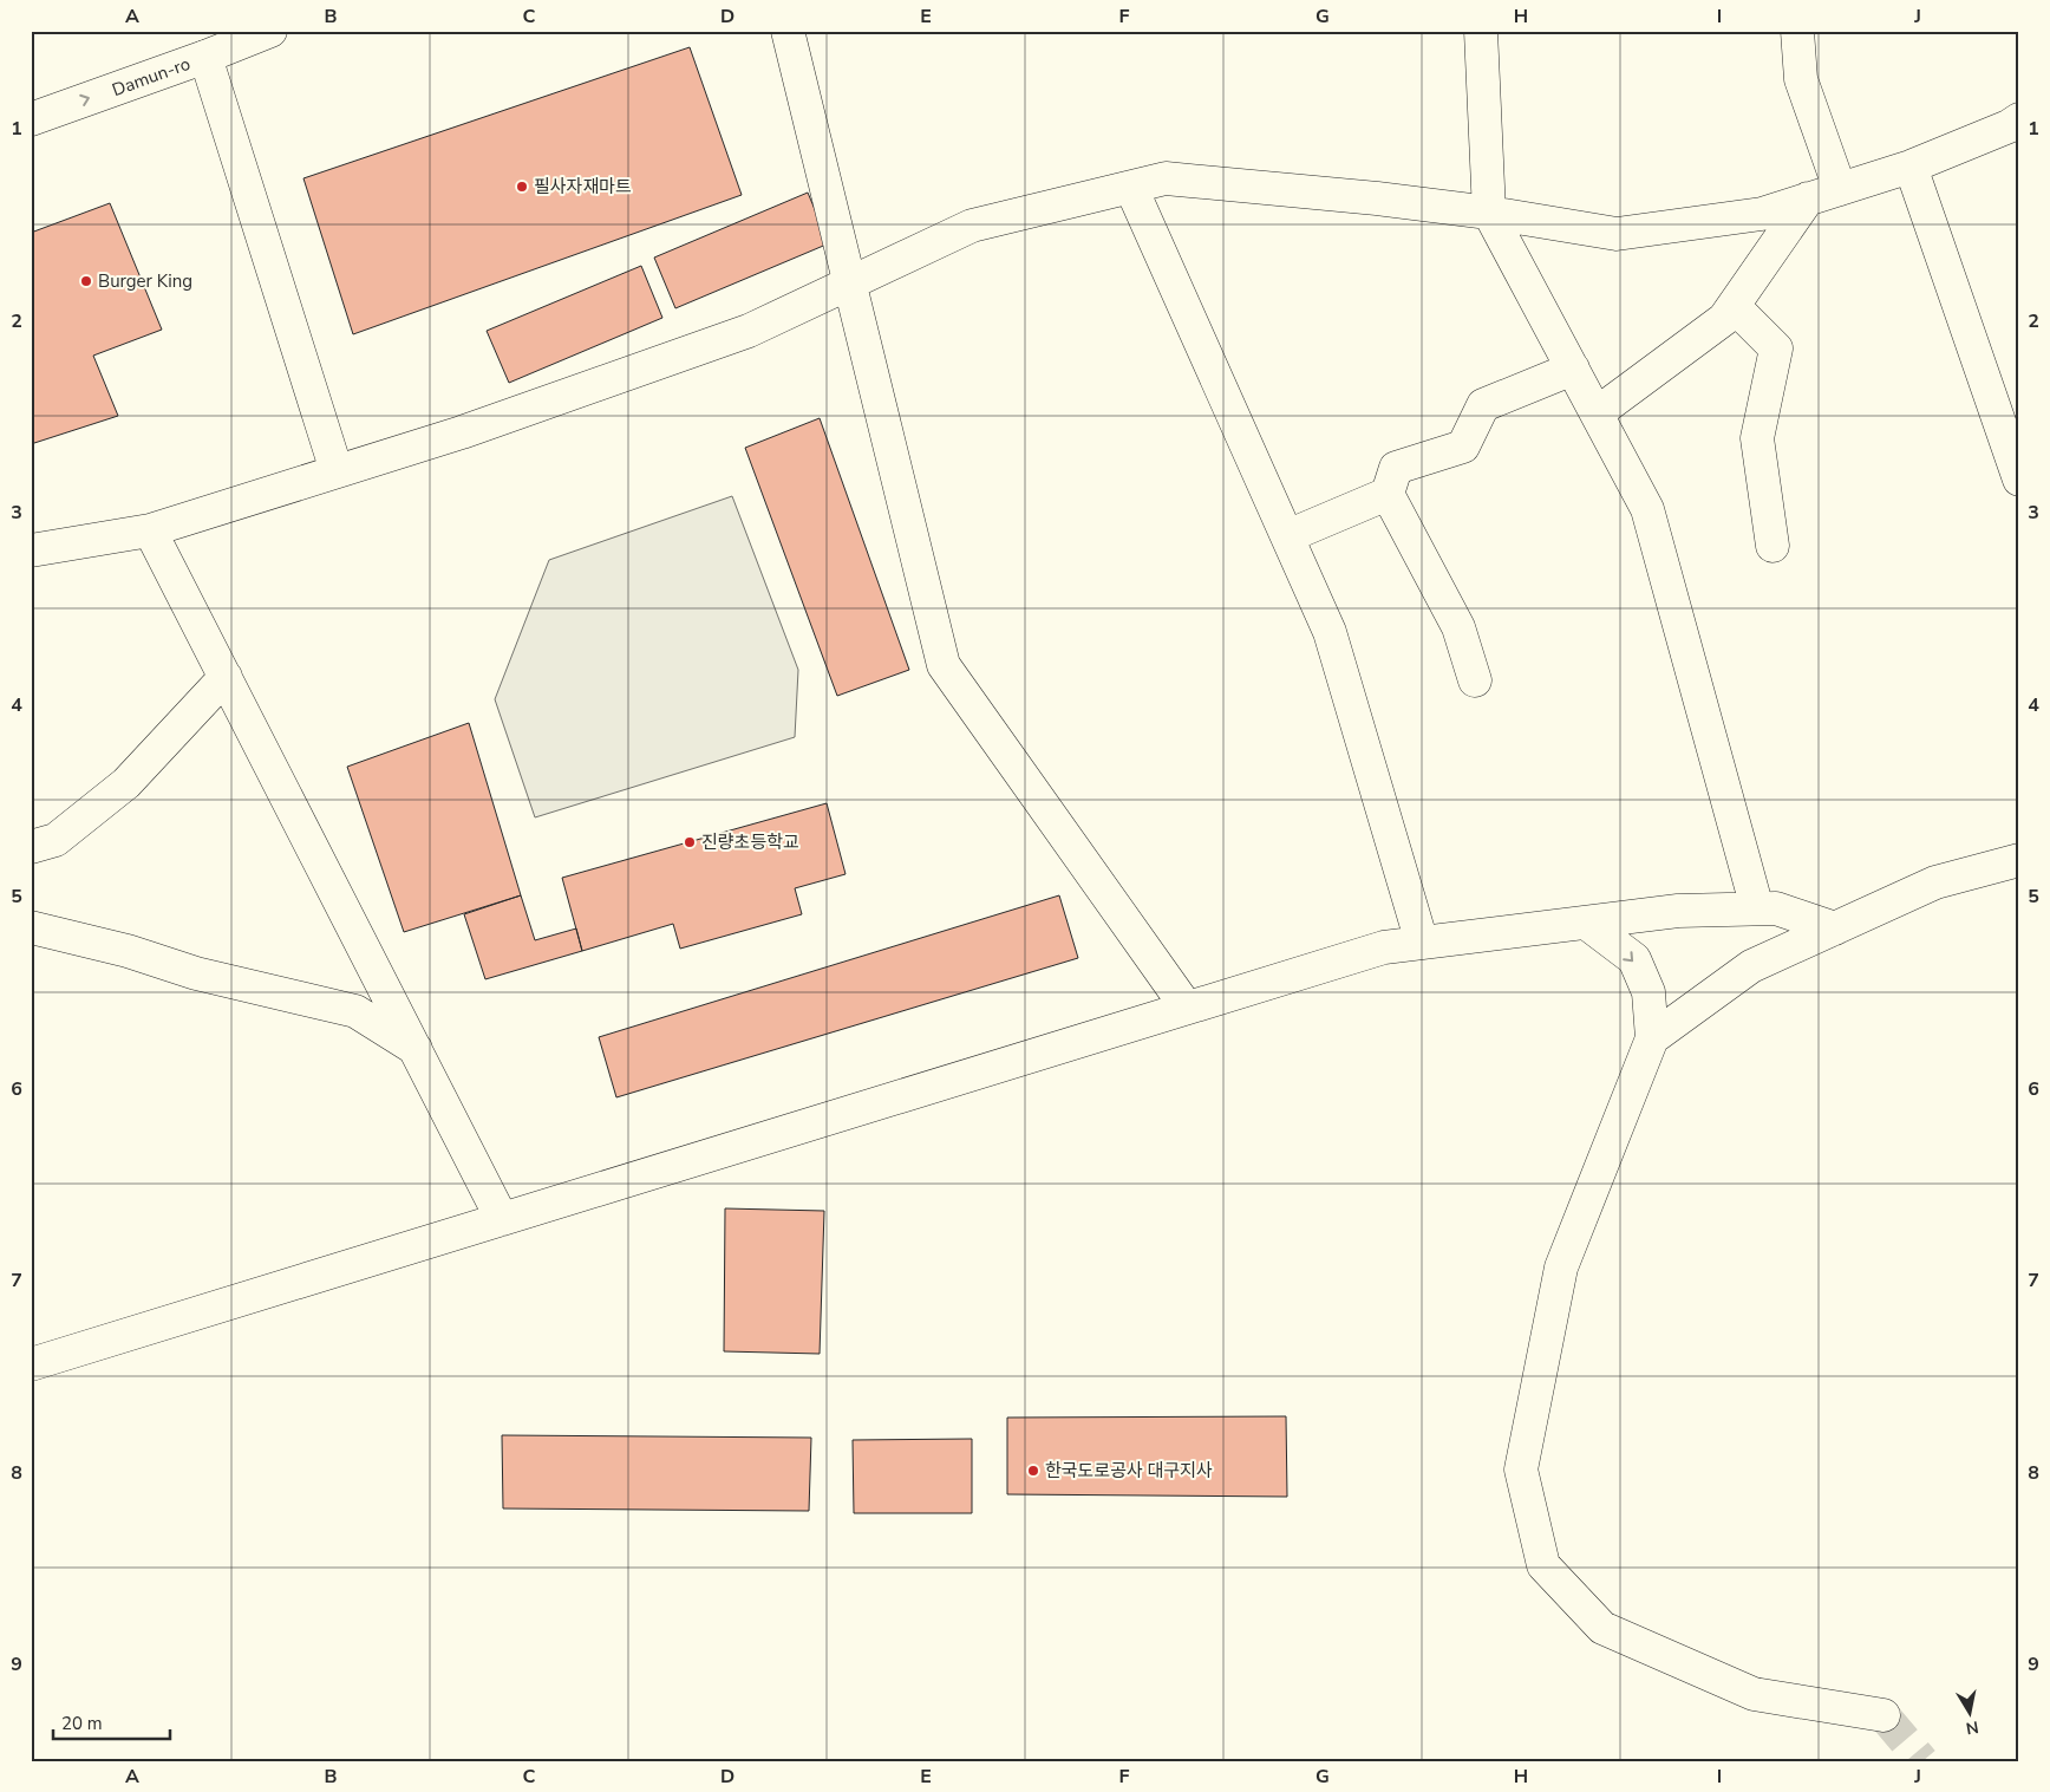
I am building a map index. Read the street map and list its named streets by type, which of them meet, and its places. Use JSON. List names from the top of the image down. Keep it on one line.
{"streets":{"street":["Damun-ro"]},"one_way":["Damun-ro"],"places":["필사자재마트","Burger King","진량초등학교","한국도로공사 대구지사"],"scale_bar":"20 m","north":"bottom","grid":{"columns":["A","B","C","D","E","F","G","H","I","J"],"rows":["1","2","3","4","5","6","7","8","9"]}}
